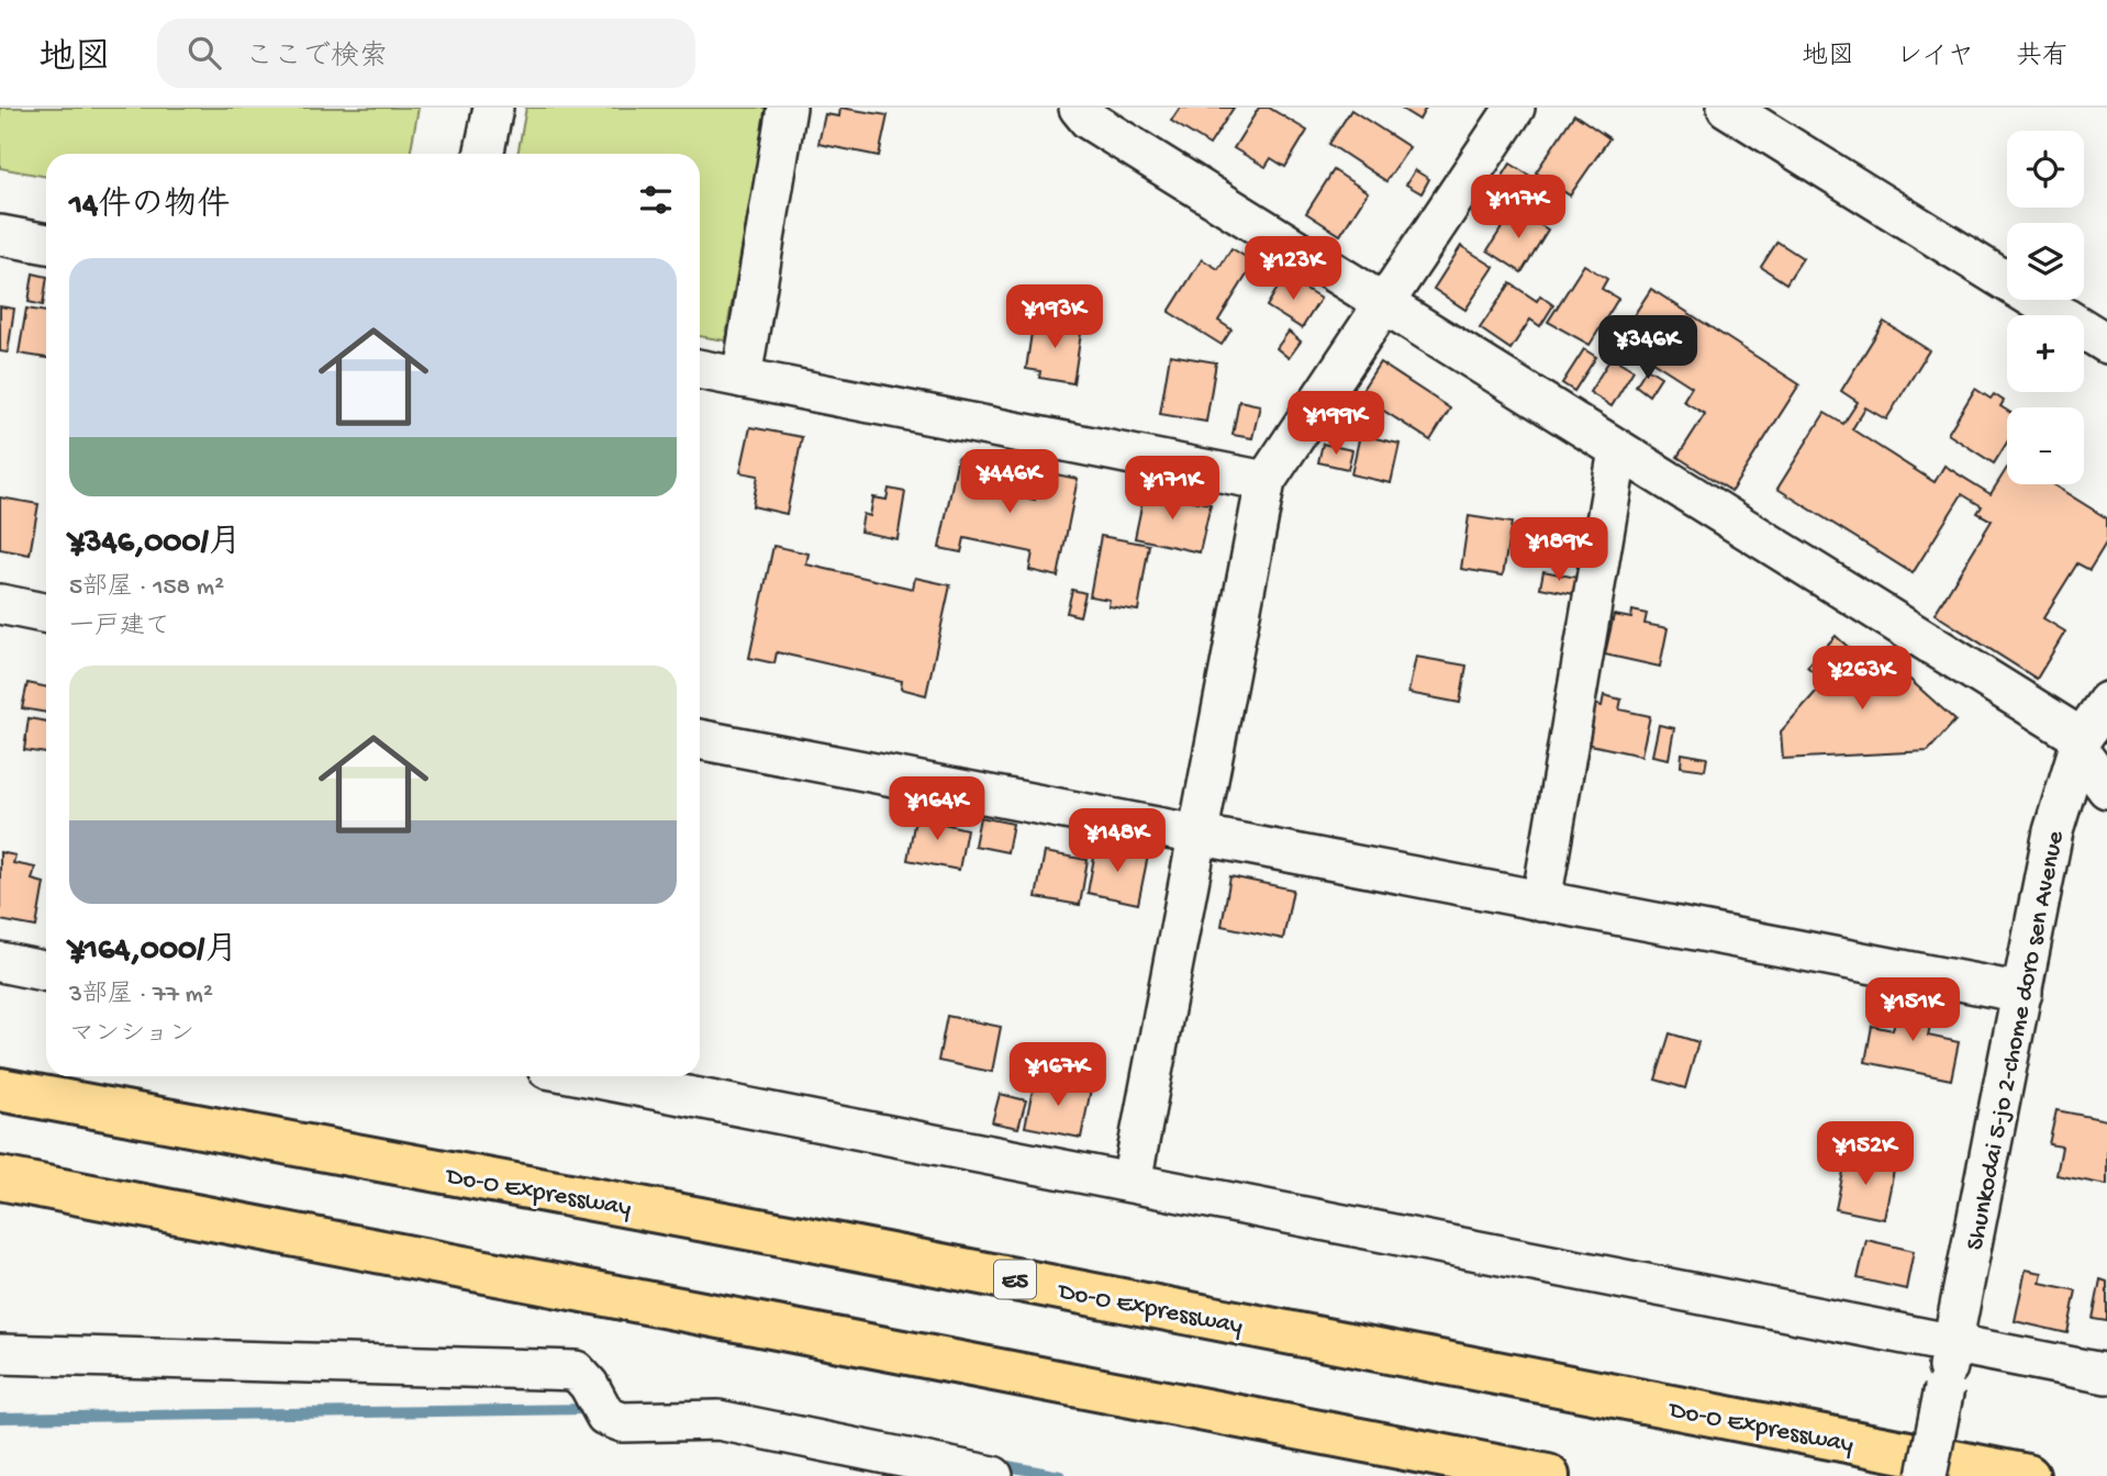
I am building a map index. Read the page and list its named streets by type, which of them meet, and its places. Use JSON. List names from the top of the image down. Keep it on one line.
{"streets":{"highway":["Do-O Expressway","E5"],"street":["Shunkodai 5-jo 2-chome doro sen Avenue"]},"page":{"header":"地図","search":"ここで検索","nav":["地図","レイヤ","共有"],"map_buttons":["+","−"],"heading":"14件の物件","price":["¥117K","¥123K","¥193K","¥346K","¥199K","¥446K","¥171K","¥189K","¥263K","¥164K","¥148K","¥151K","¥167K","¥152K"],"list":[{"name":"¥346,000/月","note":"5部屋 · 158 m² · 一戸建て"},{"name":"¥164,000/月","note":"3部屋 · 77 m² · マンション"}]}}
